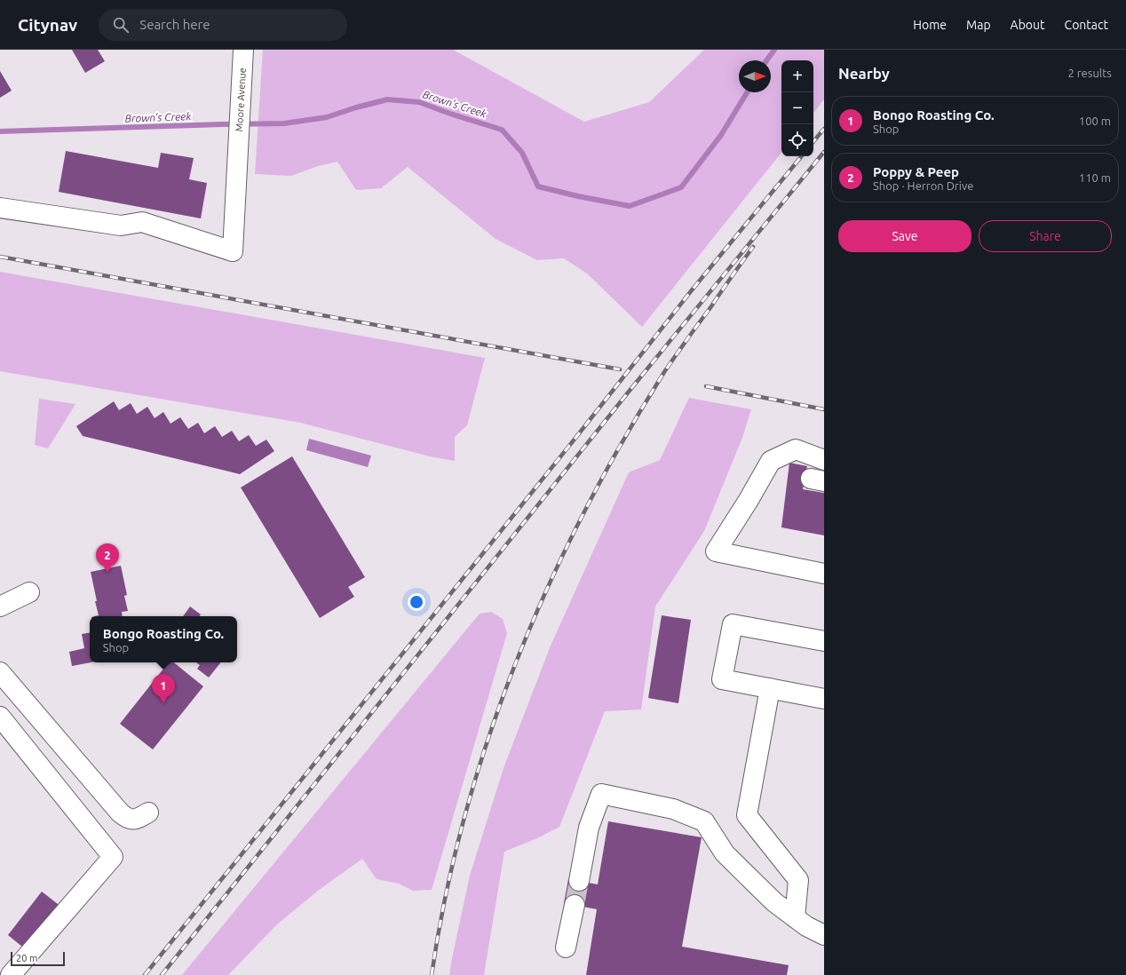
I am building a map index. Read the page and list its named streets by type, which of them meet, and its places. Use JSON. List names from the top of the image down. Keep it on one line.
{"streets":{"street":["Moore Avenue"]},"water":["Brown's Creek"],"scale_bar":"20 m","north":"right","page":{"header":"Citynav","search":"Search here","nav":["Home","Map","About","Contact"],"heading":["Nearby","2 results"],"map_buttons":["+","−"],"list":[{"mark":"1","name":"Bongo Roasting Co.","note":"Shop","value":"100 m"},{"mark":"2","name":"Poppy & Peep","note":"Shop · Herron Drive","value":"110 m"}],"buttons":["Save","Share"],"pins":["2","1"],"popup":["Bongo Roasting Co.","Shop"],"scale":"20 m"}}
